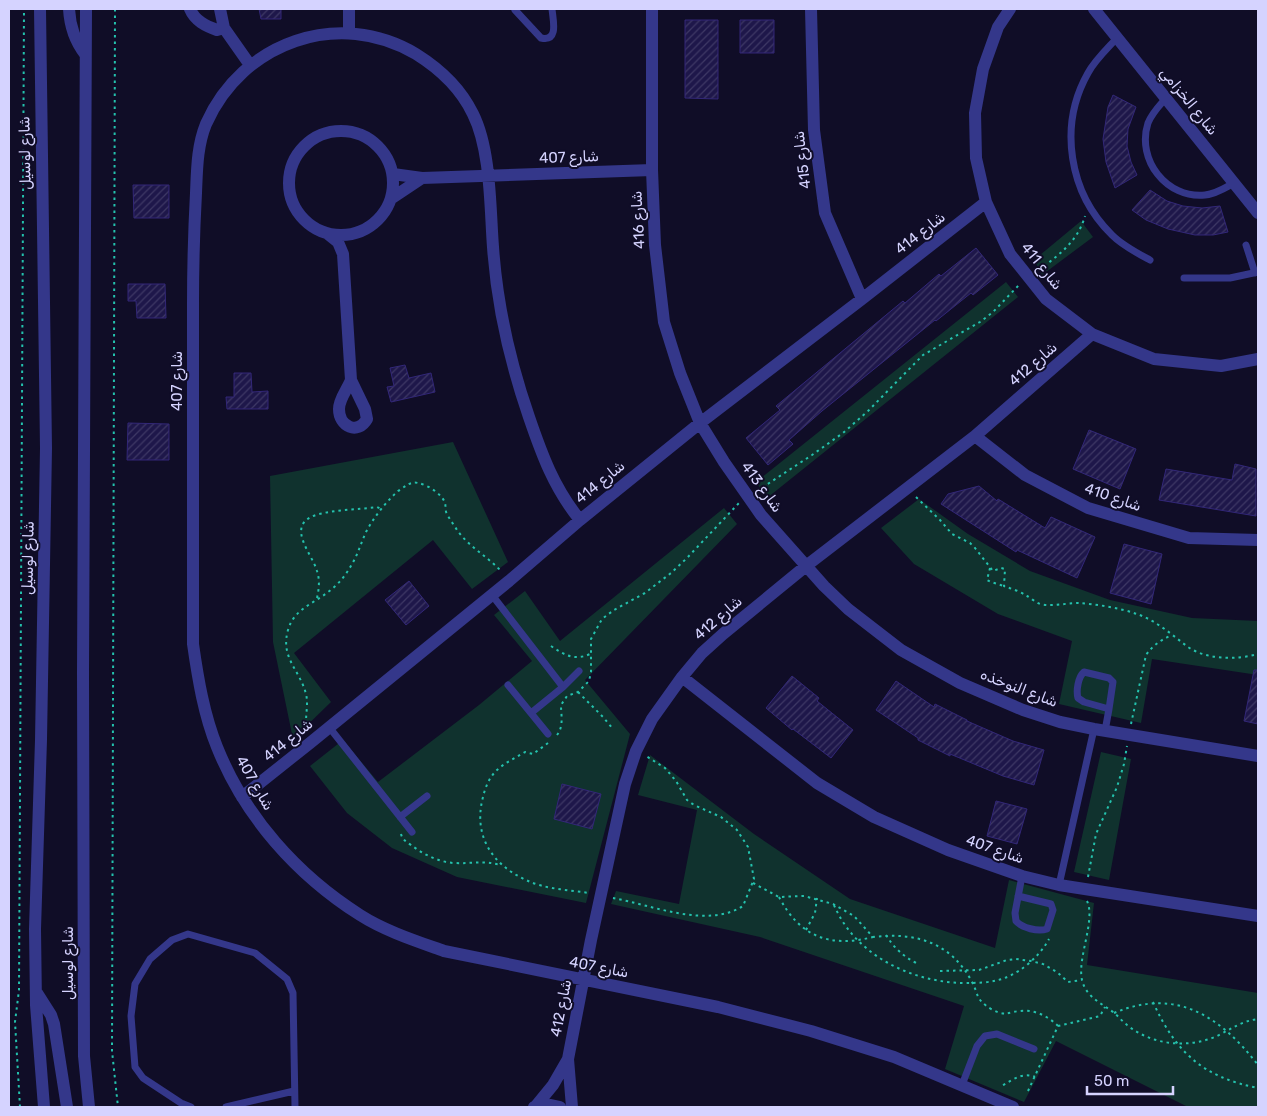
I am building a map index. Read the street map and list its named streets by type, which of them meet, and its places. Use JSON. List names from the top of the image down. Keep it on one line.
{"streets":{"street":["شارع الخزامي","شارع لوسيل","شارع 407","شارع 415","شارع 416","شارع 414","شارع 411","شارع 412","شارع 413","شارع 410","شارع النوخذه"]},"crossings":[["شارع 407","شارع 416"],["شارع 407","شارع 414"],["شارع 407","شارع 412"],["شارع 415","شارع 414"],["شارع 416","شارع 414"],["شارع 416","شارع 413"],["شارع 414","شارع 411"],["شارع 414","شارع 413"],["شارع 411","شارع 412"],["شارع 412","شارع 413"],["شارع 412","شارع 410"],["شارع 412","شارع النوخذه"],["شارع 413","شارع النوخذه"]],"scale_bar":"50 m"}
